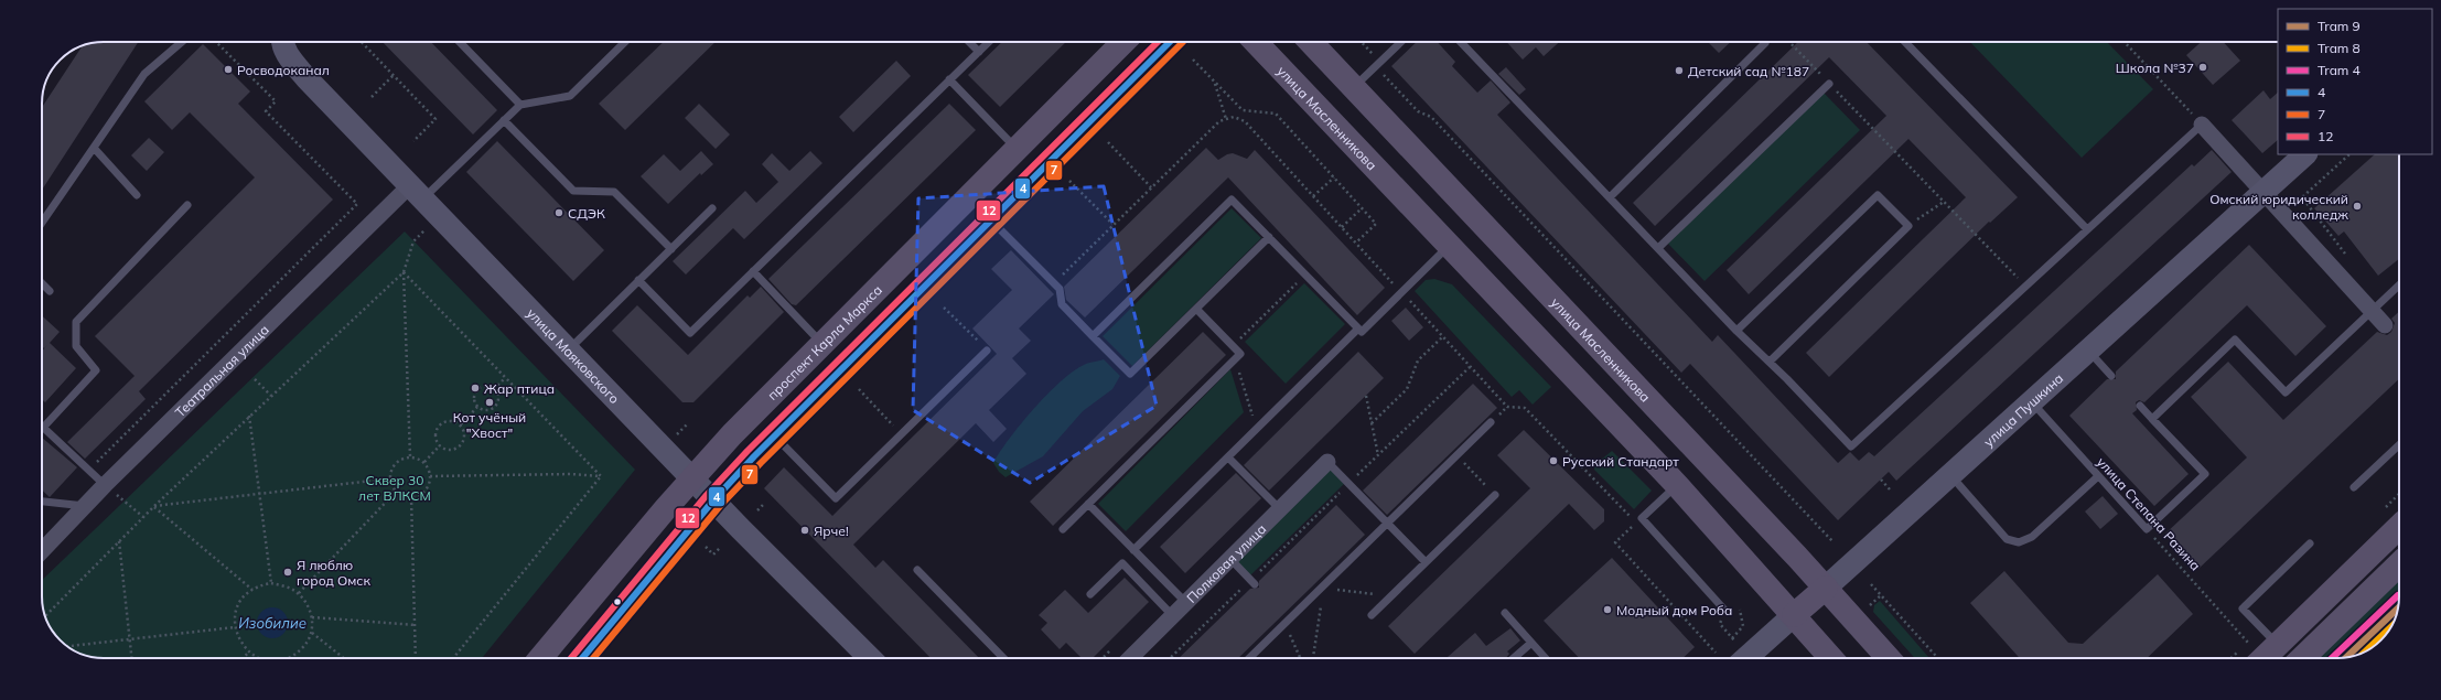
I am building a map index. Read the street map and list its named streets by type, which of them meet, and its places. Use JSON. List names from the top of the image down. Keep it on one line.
{"streets":{"main road":["улица Масленникова","проспект Карла Маркса","улица Маяковского","улица Пушкина"],"street":["Театральная улица","Полковая улица"],"lane":["улица Степана Разина"]},"crossings":[["улица Масленникова","улица Пушкина"],["проспект Карла Маркса","улица Маяковского"],["улица Маяковского","Театральная улица"],["улица Пушкина","улица Степана Разина"]],"water":["Изобилие"],"parks":["Сквер 30 лет ВЛКСМ"],"places":["Школа №37","Росводоканал","Детский сад №187","Омский юридический колледж","СДЭК","Жар птица","Кот учёный \"Хвост\"","Русский Стандарт","Ярче!","Я люблю город Омск","Модный дом Роба"],"lines":["transit line 4","transit line 7","transit line 12","tram line 4","tram line 9","tram line 8"],"legend":["Tram 9","Tram 8","Tram 4","4","7","12"]}
